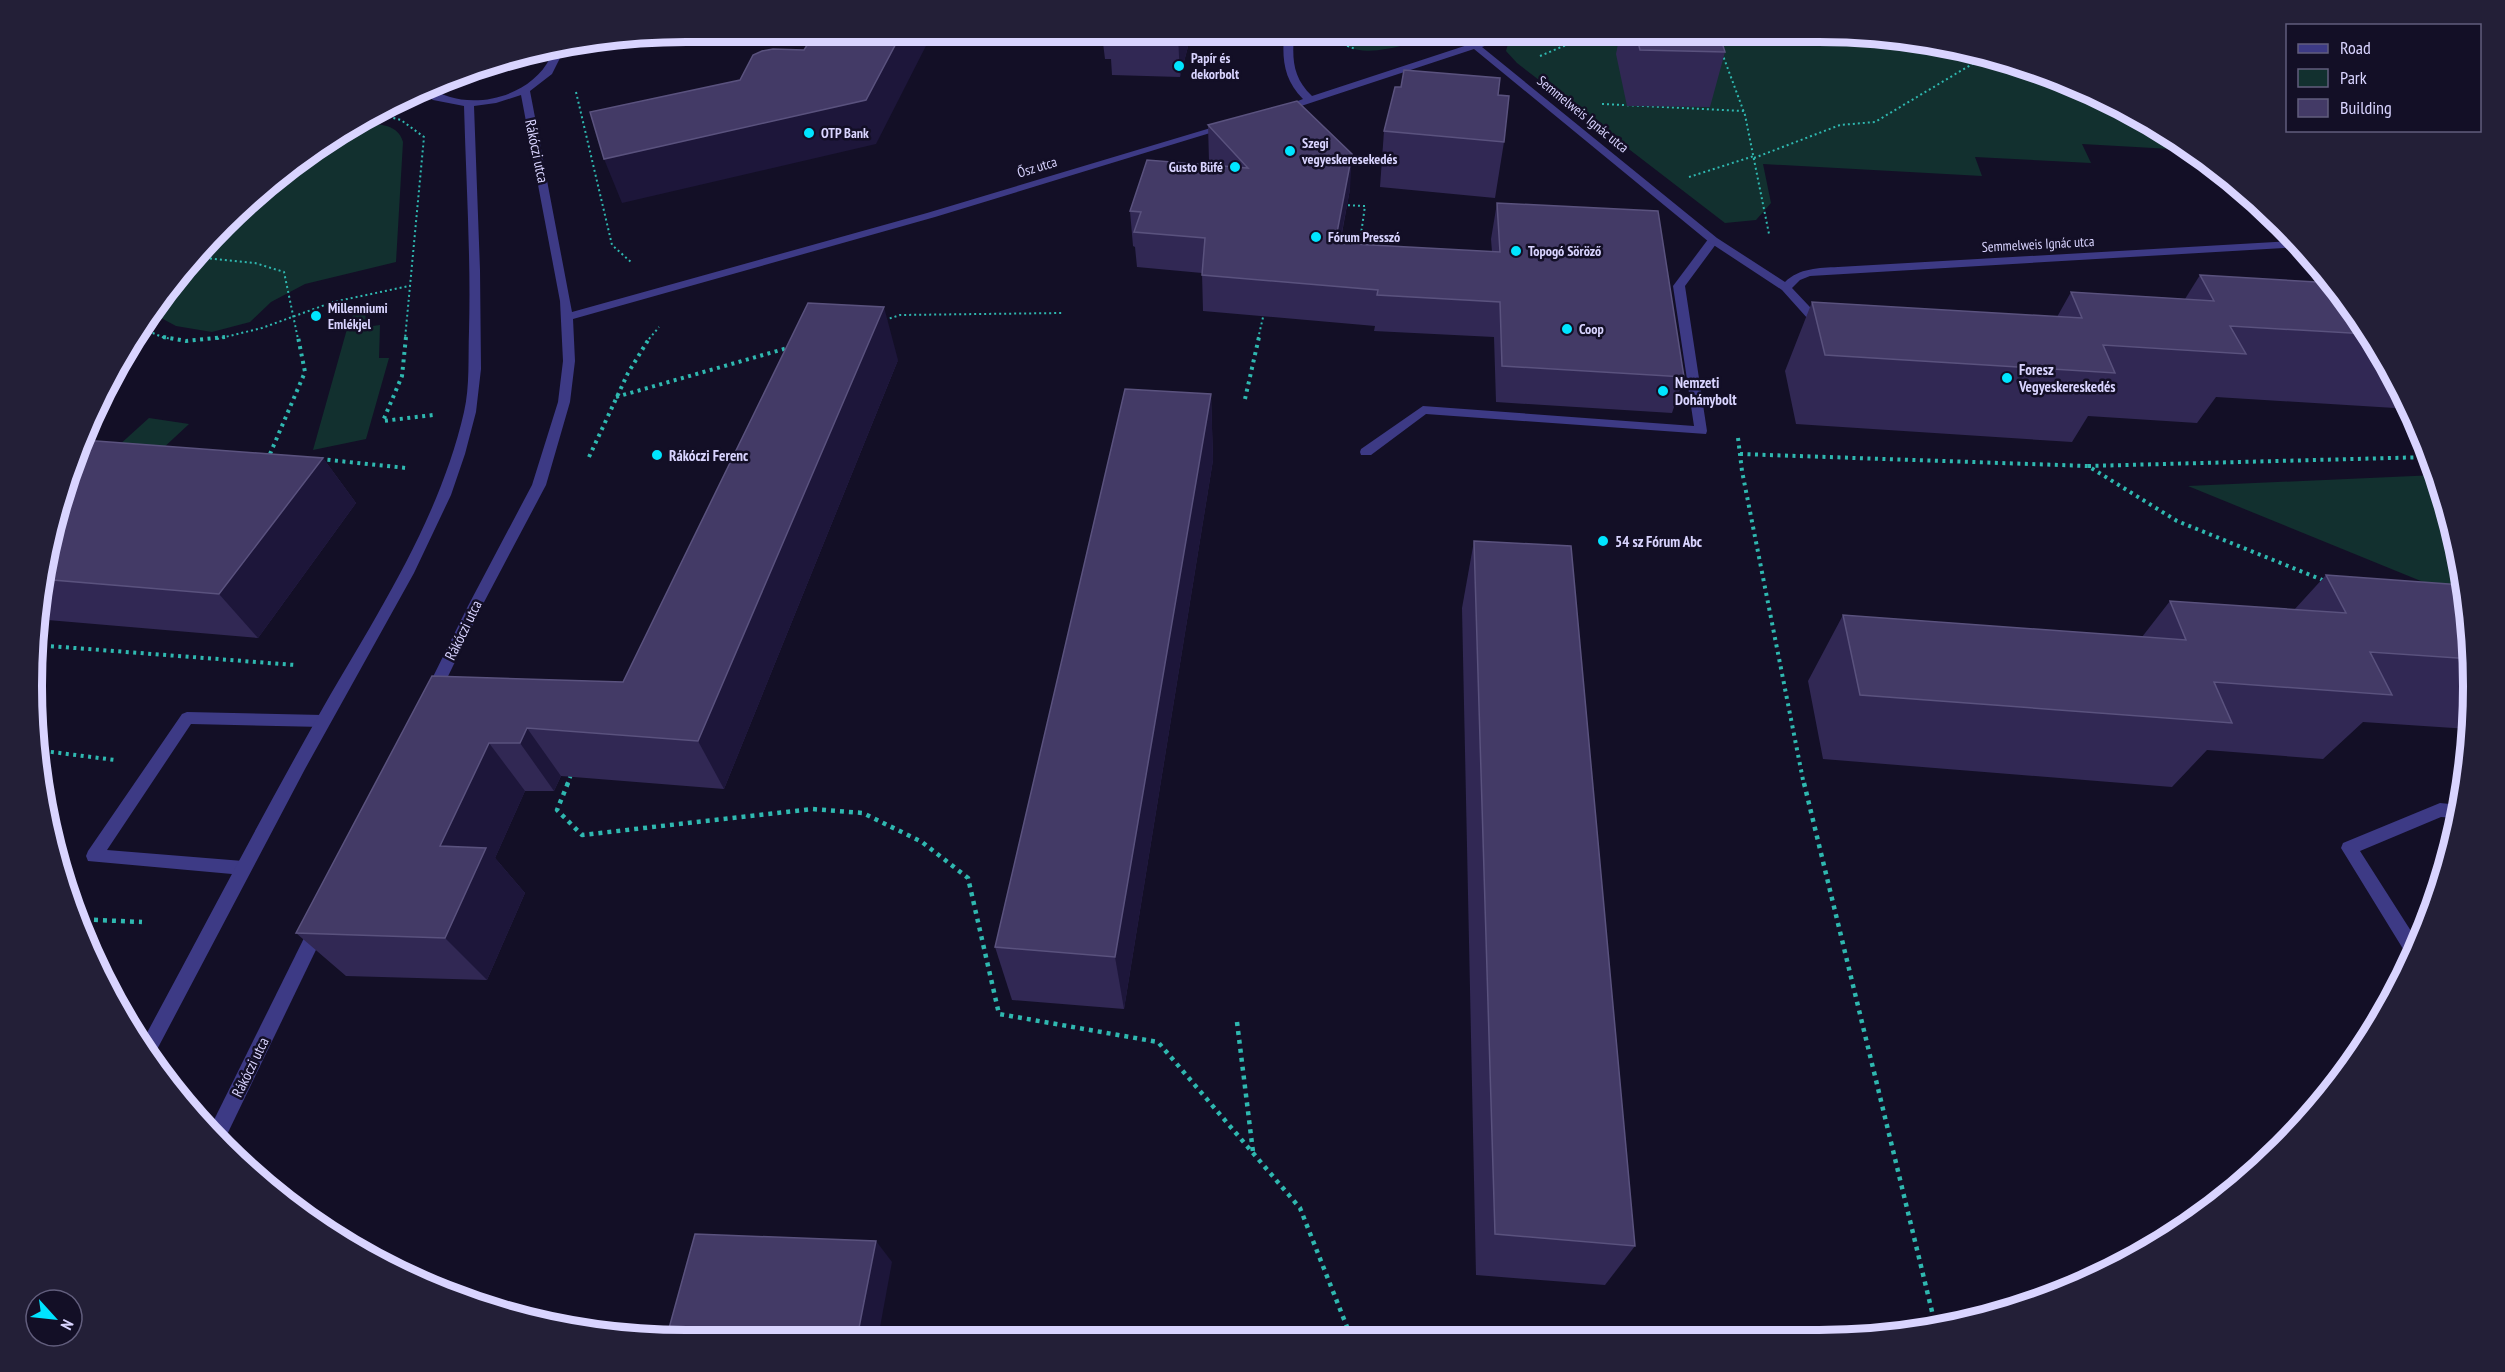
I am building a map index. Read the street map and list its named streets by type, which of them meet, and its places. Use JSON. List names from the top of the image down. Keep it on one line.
{"streets":{"street":["Semmelweis Ignác utca","Rákóczi utca","Ősz utca"]},"crossings":[["Rákóczi utca","Ősz utca"]],"places":["Papír és dekorbolt","OTP Bank","Szegi vegyeskeresekedés","Gusto Büfé","Fórum Presszó","Topogó Söröző","Millenniumi Emlékjel","Coop","Foresz Vegyeskereskedés","Nemzeti Dohánybolt","Rákóczi Ferenc","54 sz Fórum Abc"],"legend":["Road","Park","Building"],"north":"bottom right"}
